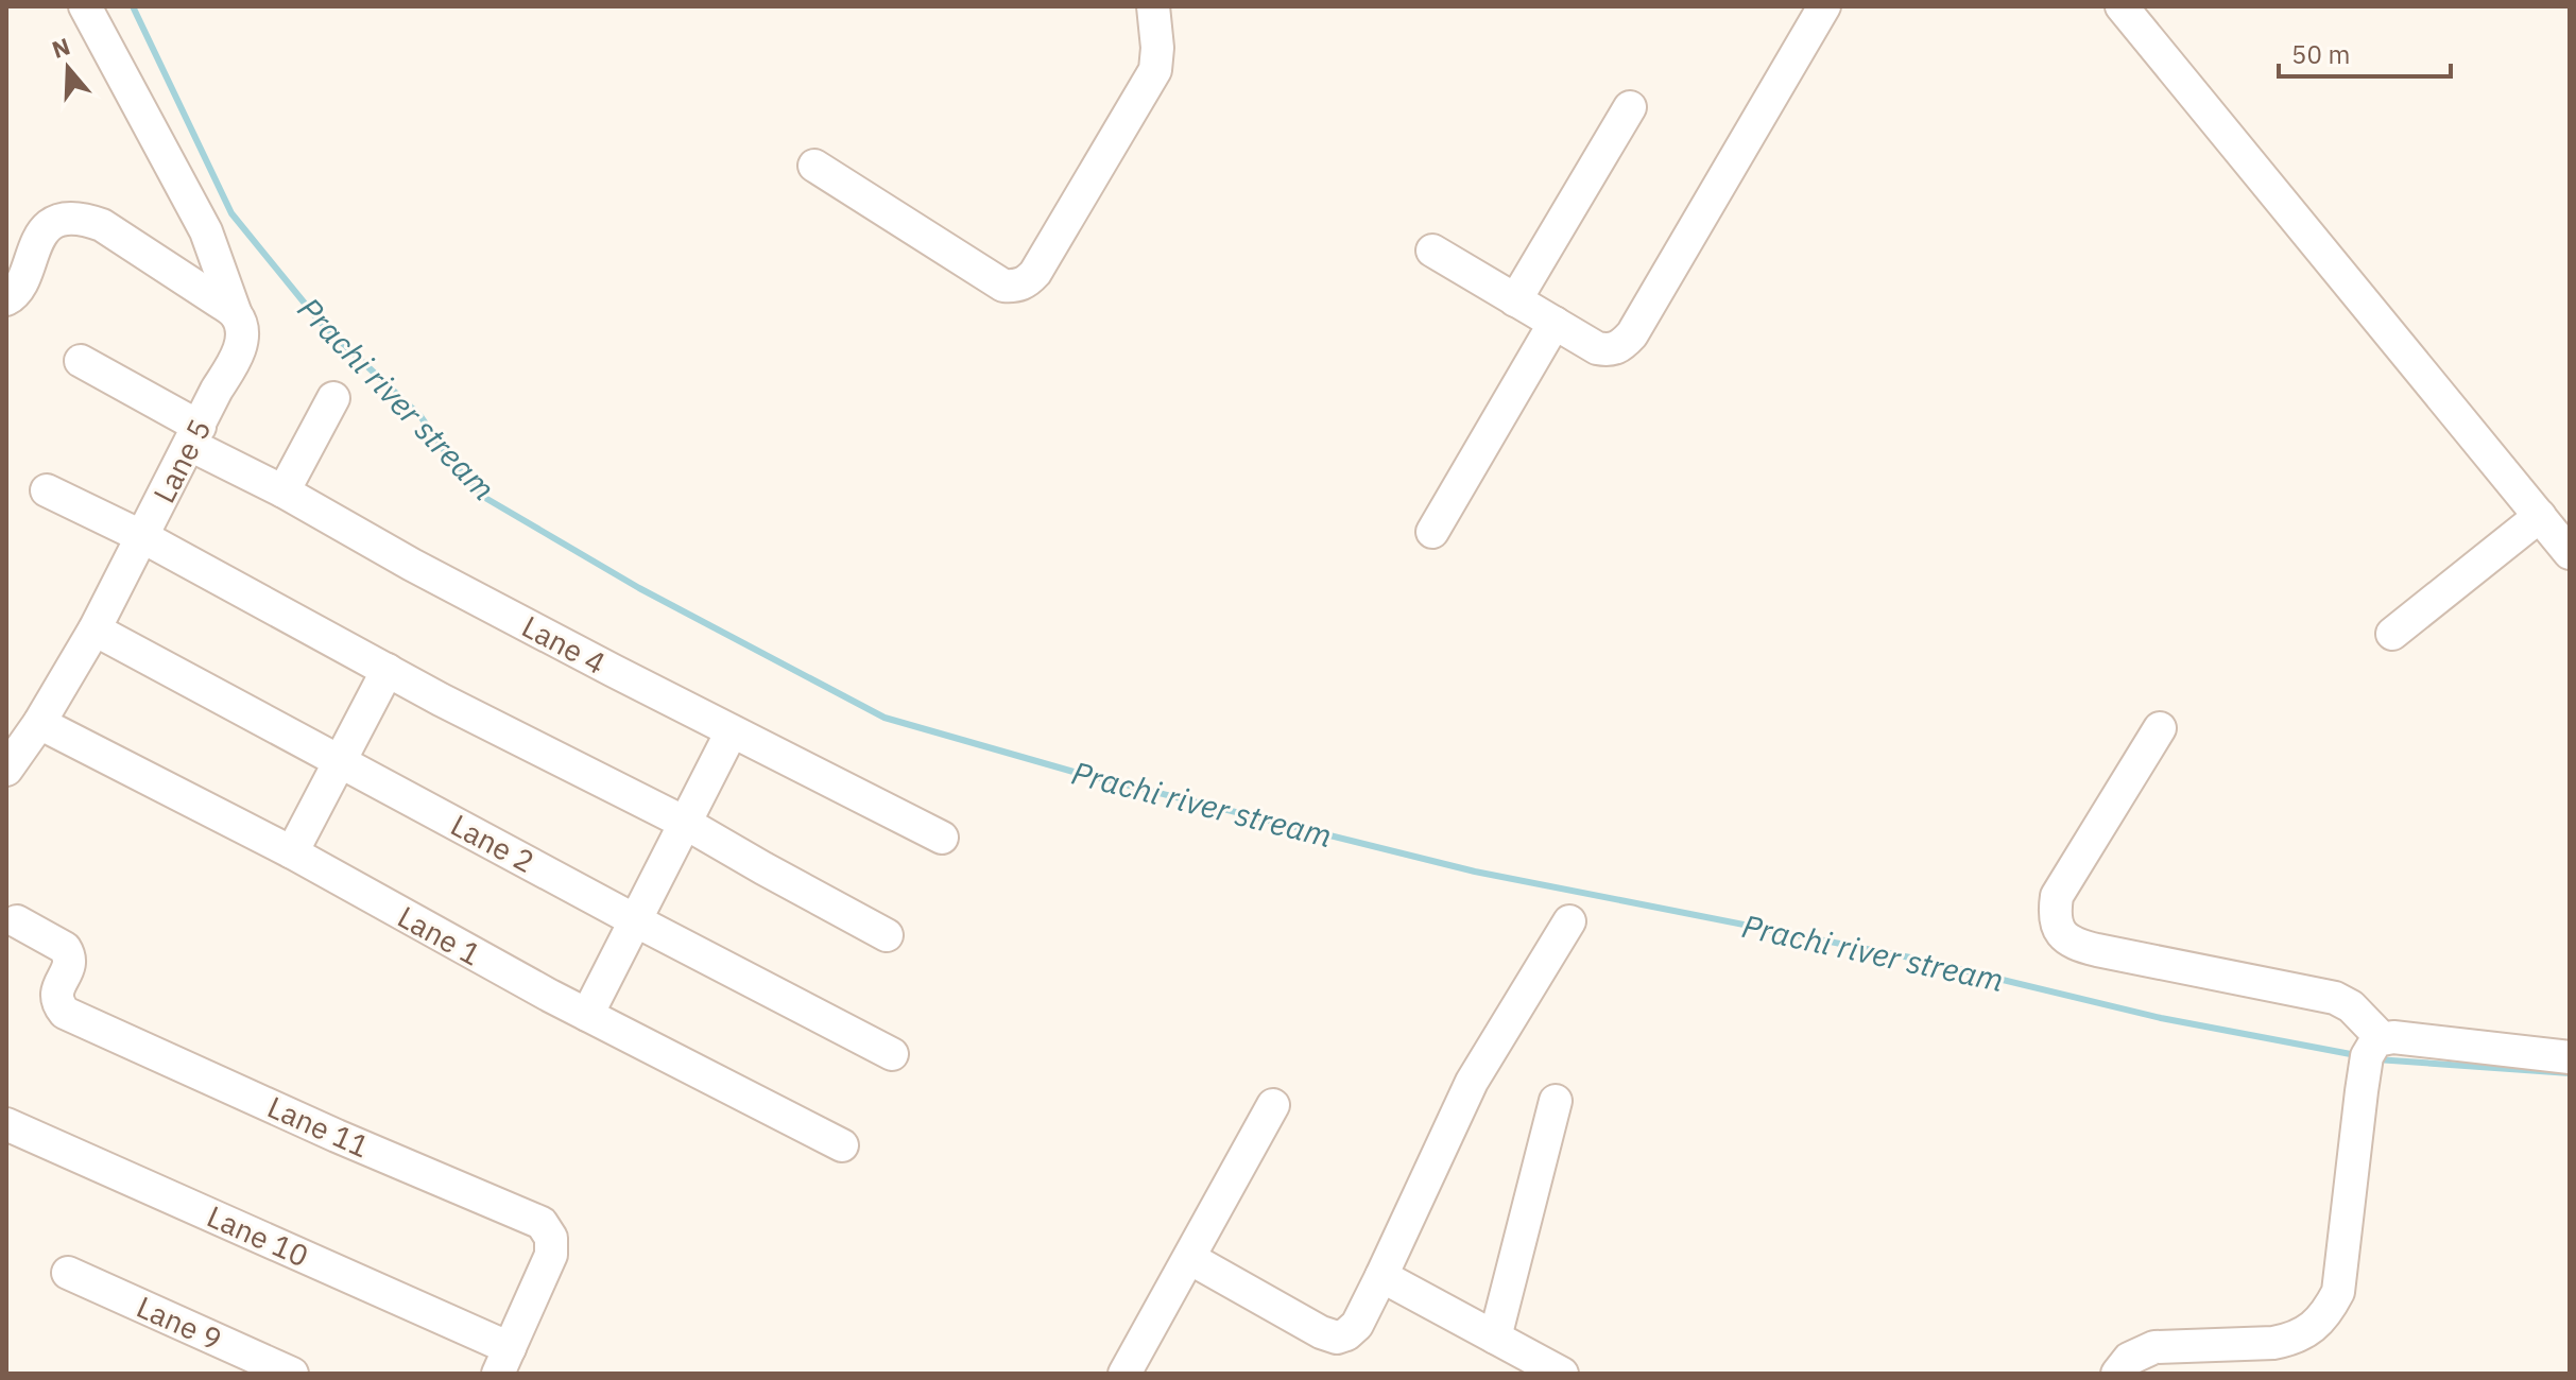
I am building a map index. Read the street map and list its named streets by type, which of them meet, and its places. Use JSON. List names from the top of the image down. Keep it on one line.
{"streets":{"street":["Lane 5","Lane 4","Lane 2","Lane 1","Lane 11","Lane 10","Lane 9"]},"crossings":[["Lane 5","Lane 4"],["Lane 5","Lane 2"],["Lane 5","Lane 1"],["Lane 11","Lane 10"]],"water":["Prachi river stream"],"scale_bar":"50 m","north":"top"}
